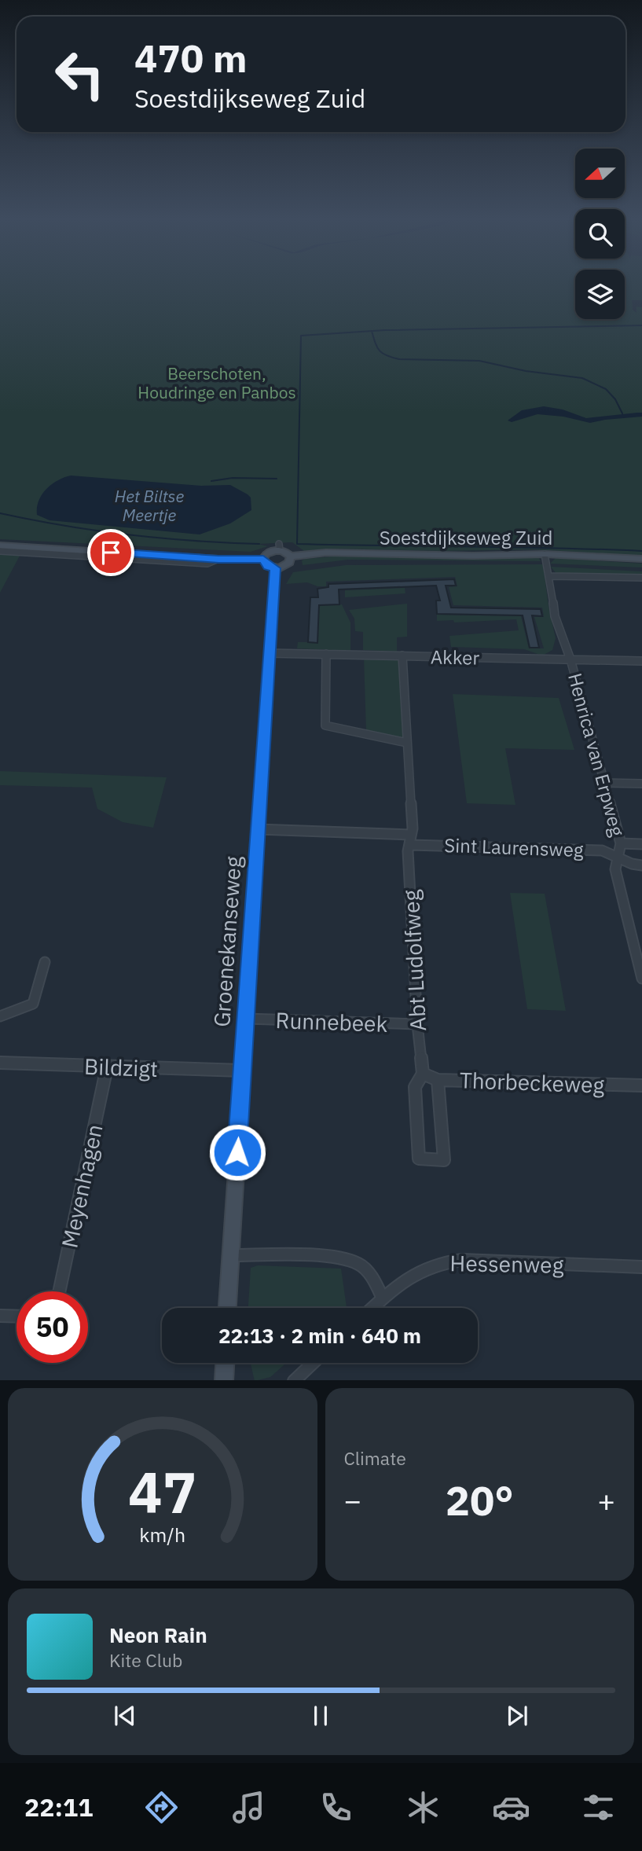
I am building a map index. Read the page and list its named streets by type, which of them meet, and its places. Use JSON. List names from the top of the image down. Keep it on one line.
{"streets":{"main road":["Soestdijkseweg Zuid","Groenekanseweg"],"street":["Akker","Henrica van Erpweg","Sint Laurensweg","Abt Ludolfweg","Runnebeek","Bildzigt","Thorbeckeweg","Meyenhagen","Hessenweg"]},"crossings":[["Soestdijkseweg Zuid","Henrica van Erpweg"],["Soestdijkseweg Zuid","Groenekanseweg"],["Akker","Henrica van Erpweg"],["Akker","Groenekanseweg"],["Akker","Abt Ludolfweg"],["Henrica van Erpweg","Sint Laurensweg"],["Sint Laurensweg","Abt Ludolfweg"],["Groenekanseweg","Runnebeek"],["Groenekanseweg","Bildzigt"],["Abt Ludolfweg","Runnebeek"],["Abt Ludolfweg","Thorbeckeweg"],["Bildzigt","Meyenhagen"]],"water":["Het Biltse Meertje"],"parks":["Beerschoten, Houdringe en Panbos"],"north":"left","page":{"turn":["470 m","Soestdijkseweg Zuid"],"limit":"50","trip":"22:13 · 2 min · 640 m","tile":"Climate","heat":["−","20°","+"],"song":["Neon Rain","Kite Club"],"tabs":"22:11","gauge":["47","km/h"]}}
